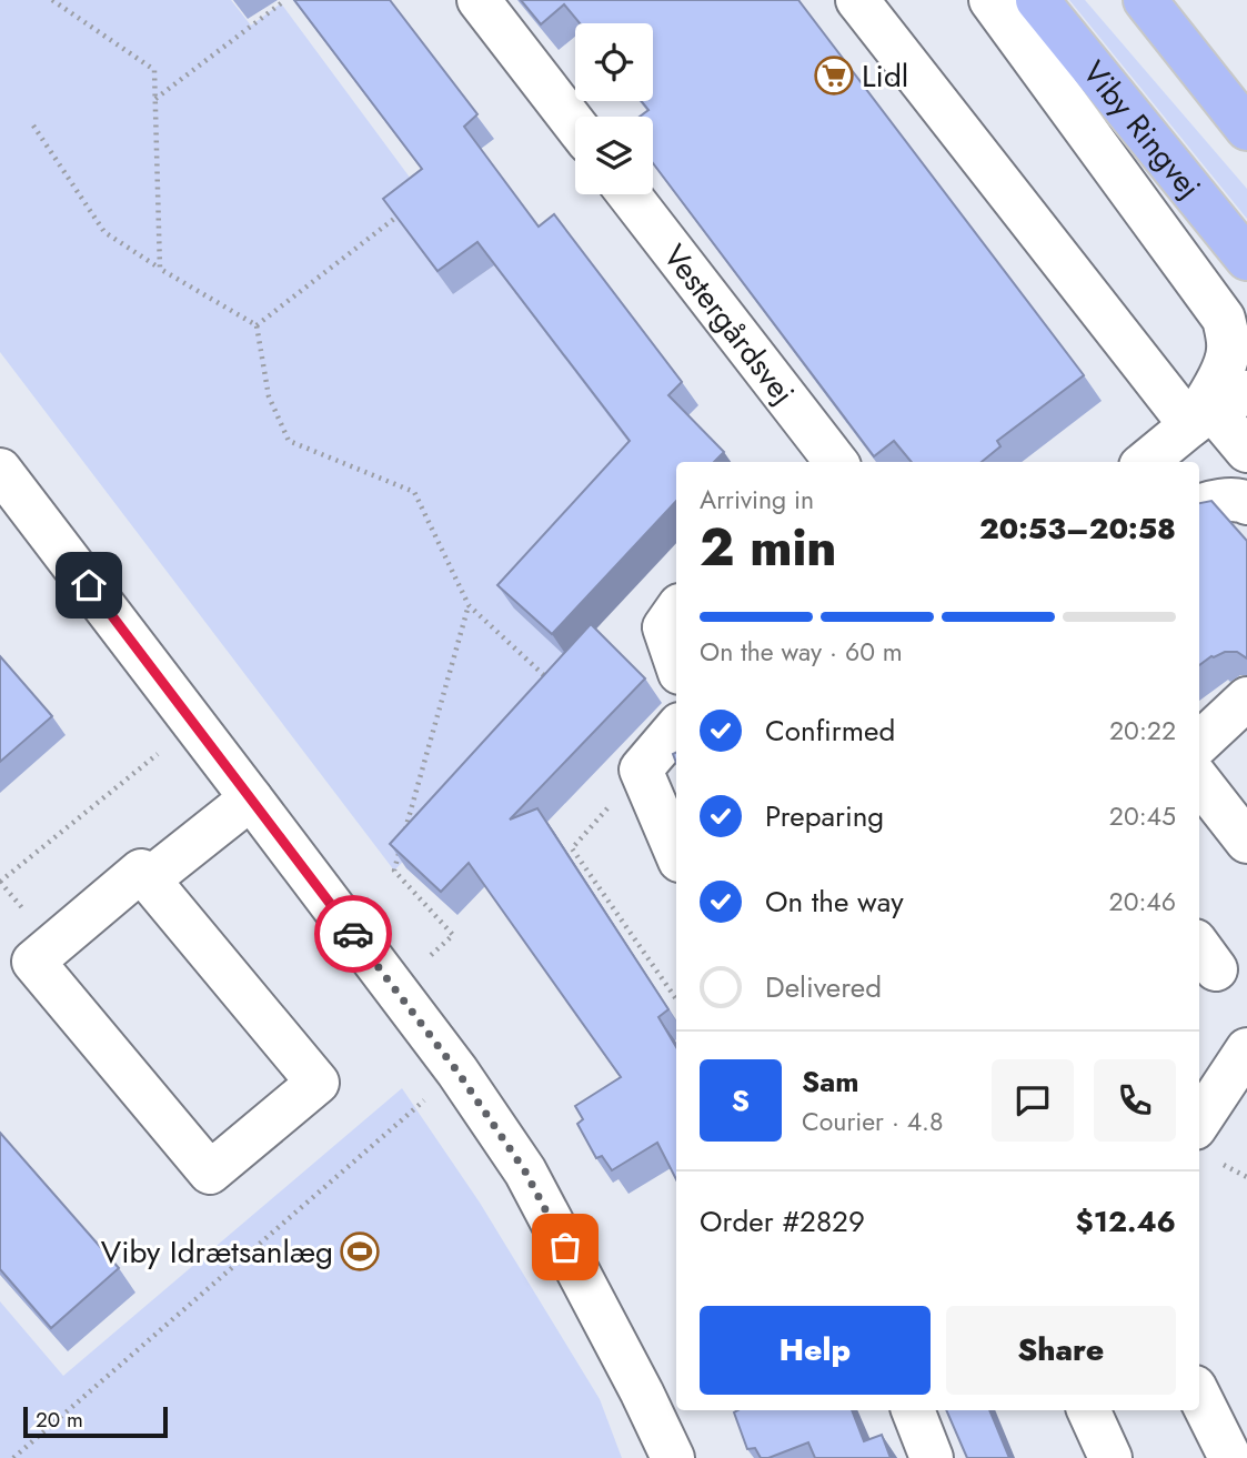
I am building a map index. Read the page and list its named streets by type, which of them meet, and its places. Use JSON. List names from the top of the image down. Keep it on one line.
{"streets":{"main road":["Viby Ringvej"],"street":["Vestergårdsvej"]},"places":{"supermarket":["Lidl"],"sports":["Viby Idrætsanlæg"]},"scale_bar":"20 m","page":{"heading":["2 min","Arriving in","20:53–20:58"],"panel":["Sam","Courier · 4.8","Order #2829","$12.46"],"bar":"On the way · 60 m","list":[["Confirmed","20:22"],["Preparing","20:45"],["On the way","20:46"],"Delivered"],"round":"S","buttons":["Help","Share"],"scale":"20 m"}}
